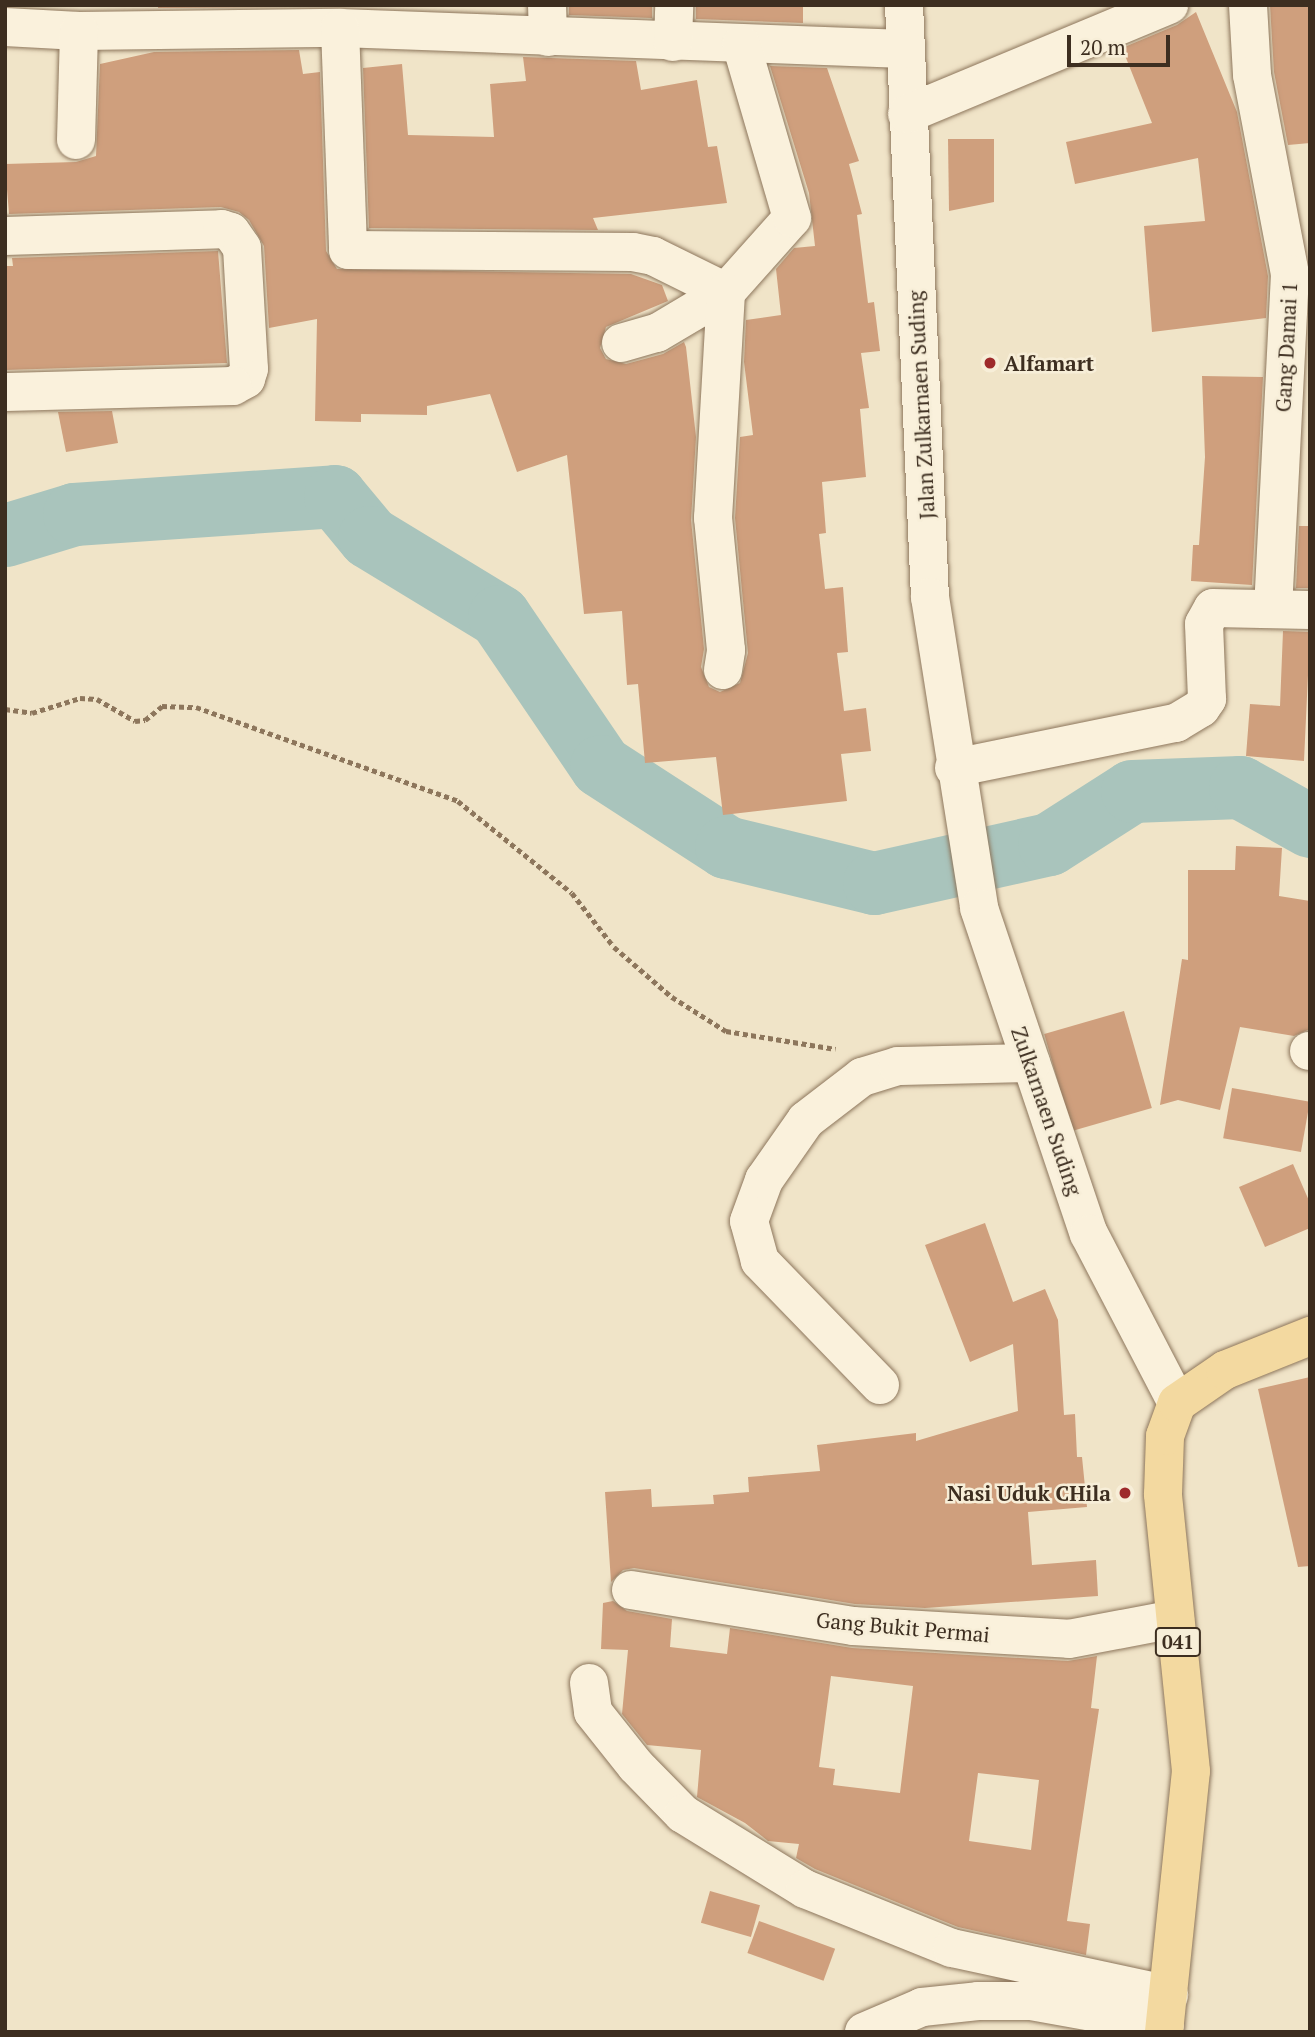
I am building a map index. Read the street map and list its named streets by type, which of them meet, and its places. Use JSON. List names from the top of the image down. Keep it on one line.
{"streets":{"main road":["041"],"street":["Gang Damai 1","Jalan Zulkarnaen Suding","Zulkarnaen Suding","Gang Bukit Permai"]},"crossings":[["Gang Damai 1","Jalan Zulkarnaen Suding"],["Gang Damai 1","Zulkarnaen Suding"],["Jalan Zulkarnaen Suding","Zulkarnaen Suding"],["Zulkarnaen Suding","041"],["Gang Bukit Permai","041"]],"places":["Alfamart","Nasi Uduk CHila"],"scale_bar":"20 m"}
